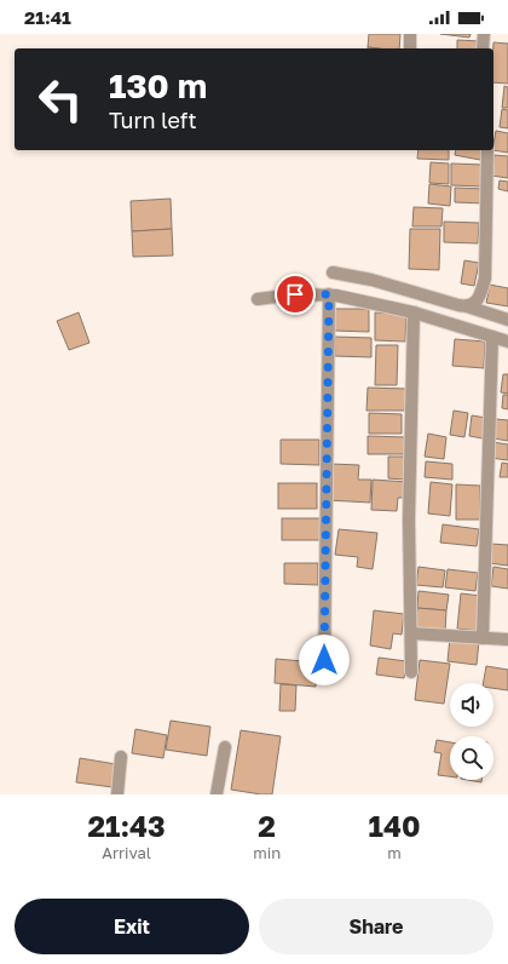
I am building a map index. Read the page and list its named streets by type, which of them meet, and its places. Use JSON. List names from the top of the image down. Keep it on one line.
{"page":{"status":"21:41","turn":["130 m","Turn left"],"eta":["21:43","Arrival","2","min","140","m"],"buttons":["Exit","Share"]}}
